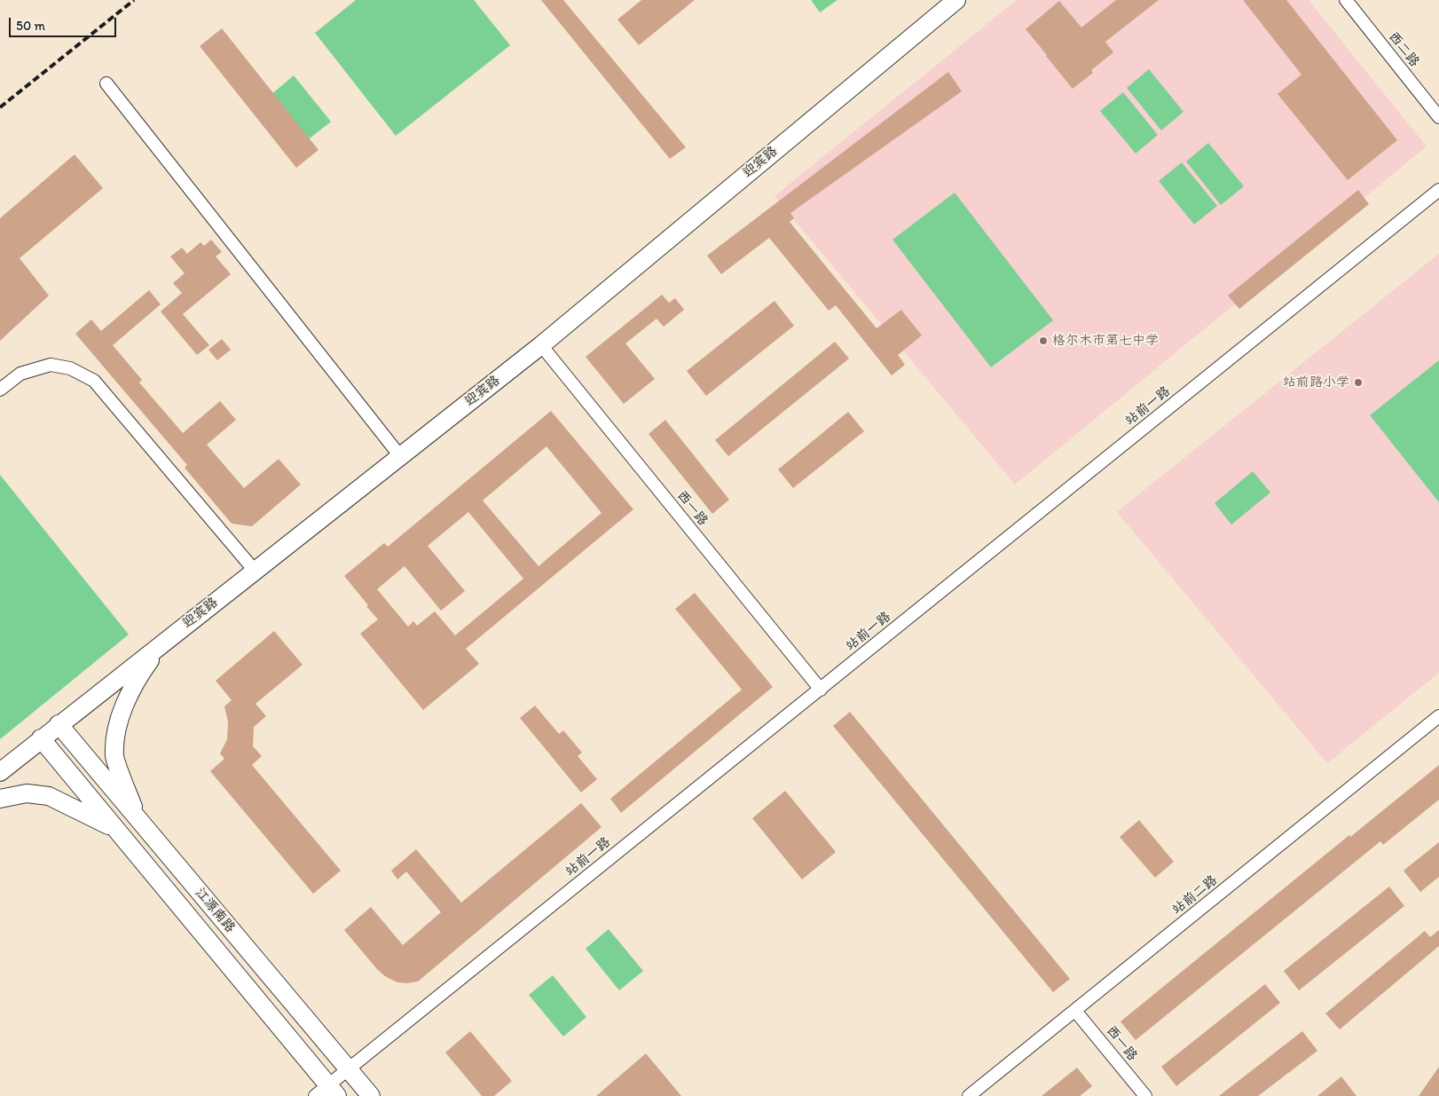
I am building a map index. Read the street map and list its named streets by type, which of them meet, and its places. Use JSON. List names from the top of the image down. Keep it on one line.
{"streets":{"main road":["迎宾路","江源南路"],"street":["西二路","站前一路","西一路","站前二路"]},"crossings":[["迎宾路","西一路"],["迎宾路","江源南路"],["站前一路","西一路"],["站前一路","江源南路"],["西一路","站前二路"]],"places":["格尔木市第七中学","站前路小学"],"scale_bar":"50 m"}
